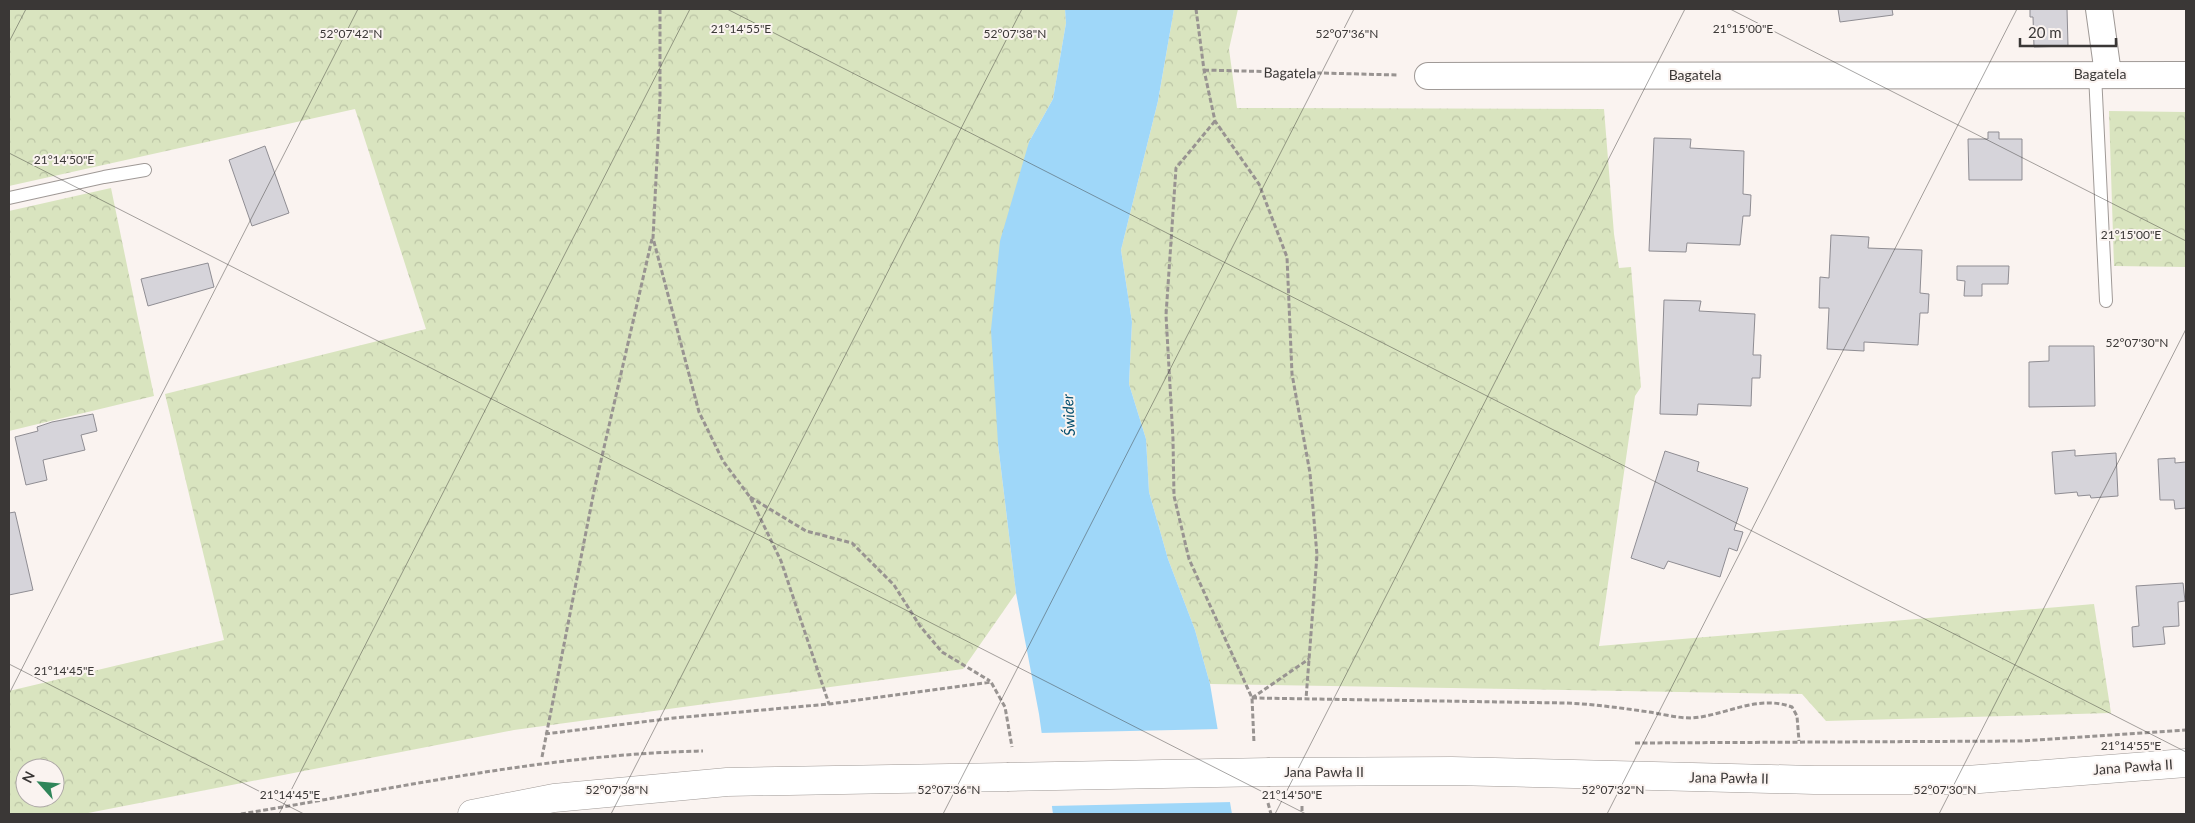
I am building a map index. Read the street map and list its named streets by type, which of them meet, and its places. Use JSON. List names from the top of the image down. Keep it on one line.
{"streets":{"main road":["Jana Pawła II"],"street":["Bagatela"]},"water":["Świder"],"scale_bar":"20 m","north":"top left","coordinates":["21°14'55\"E","21°15'00\"E","52°07'42\"N","52°07'38\"N","52°07'36\"N","21°14'50\"E","52°07'30\"N","21°14'45\"E","52°07'32\"N"]}
